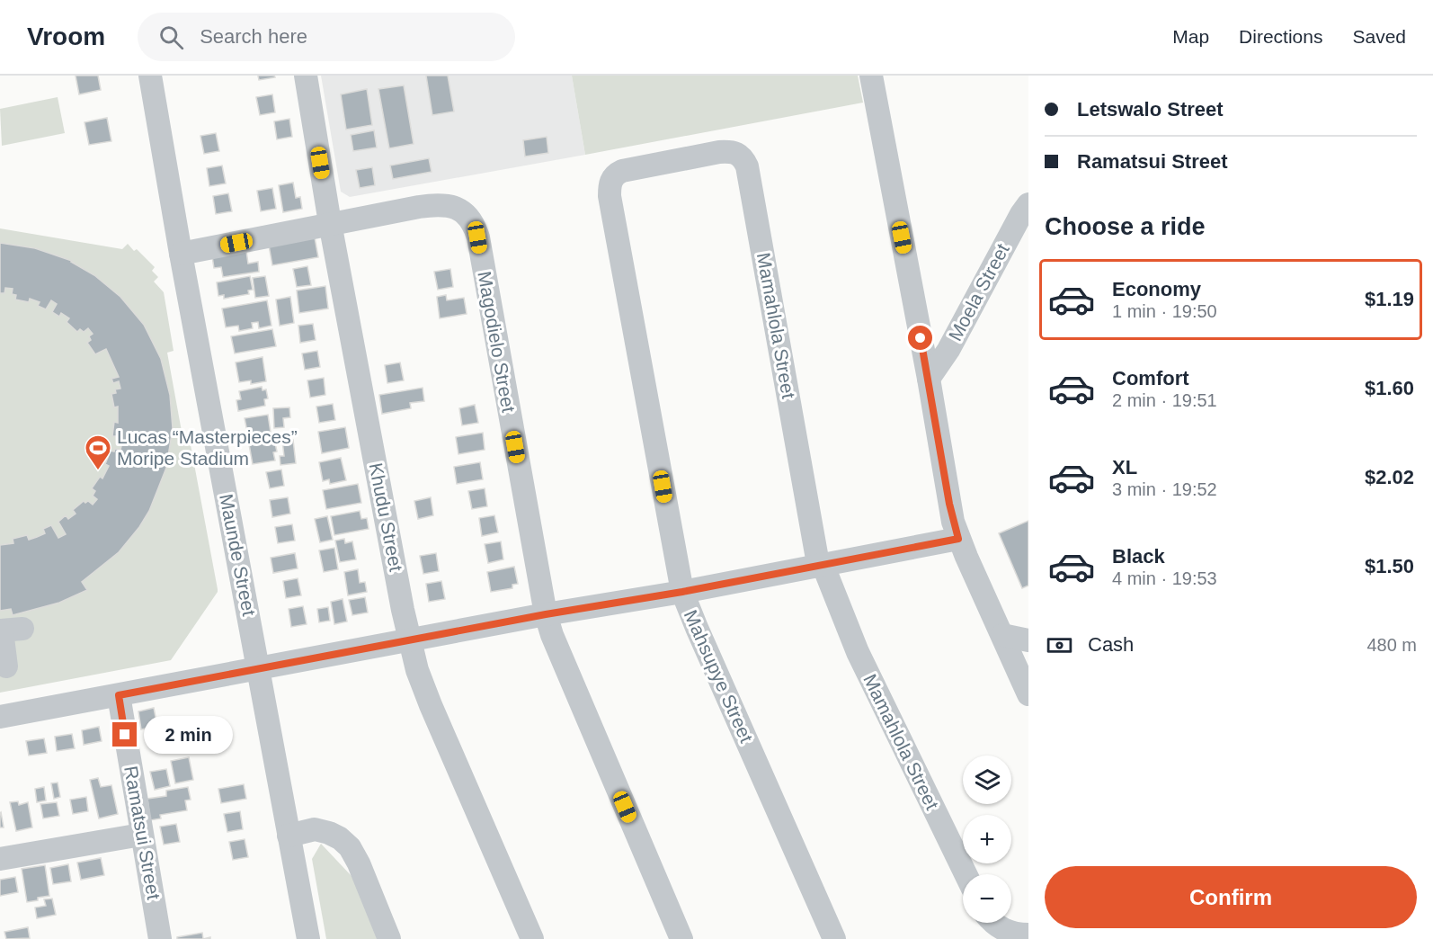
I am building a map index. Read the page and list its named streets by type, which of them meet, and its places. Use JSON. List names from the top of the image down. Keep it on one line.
{"streets":{"street":["Moela Street","Mamahlola Street","Magodielo Street","Khudu Street","Maunde Street","Mahsupye Street","Ramatsui Street"]},"crossings":[["Mamahlola Street","Mahsupye Street"],["Magodielo Street","Khudu Street"],["Magodielo Street","Maunde Street"]],"places":{"sports":["Lucas “Masterpieces” Moripe Stadium"]},"page":{"header":"Vroom","search":"Search here","nav":["Map","Directions","Saved"],"banner":["Letswalo Street","Ramatsui Street"],"heading":"Choose a ride","list":[{"name":"Economy","note":"1 min · 19:50","value":"$1.19"},{"name":"Comfort","note":"2 min · 19:51","value":"$1.60"},{"name":"XL","note":"3 min · 19:52","value":"$2.02"},{"name":"Black","note":"4 min · 19:53","value":"$1.50"}],"pay":["Cash","480 m"],"bubble":"2 min","map_buttons":["+","−"],"buttons":"Confirm"}}
